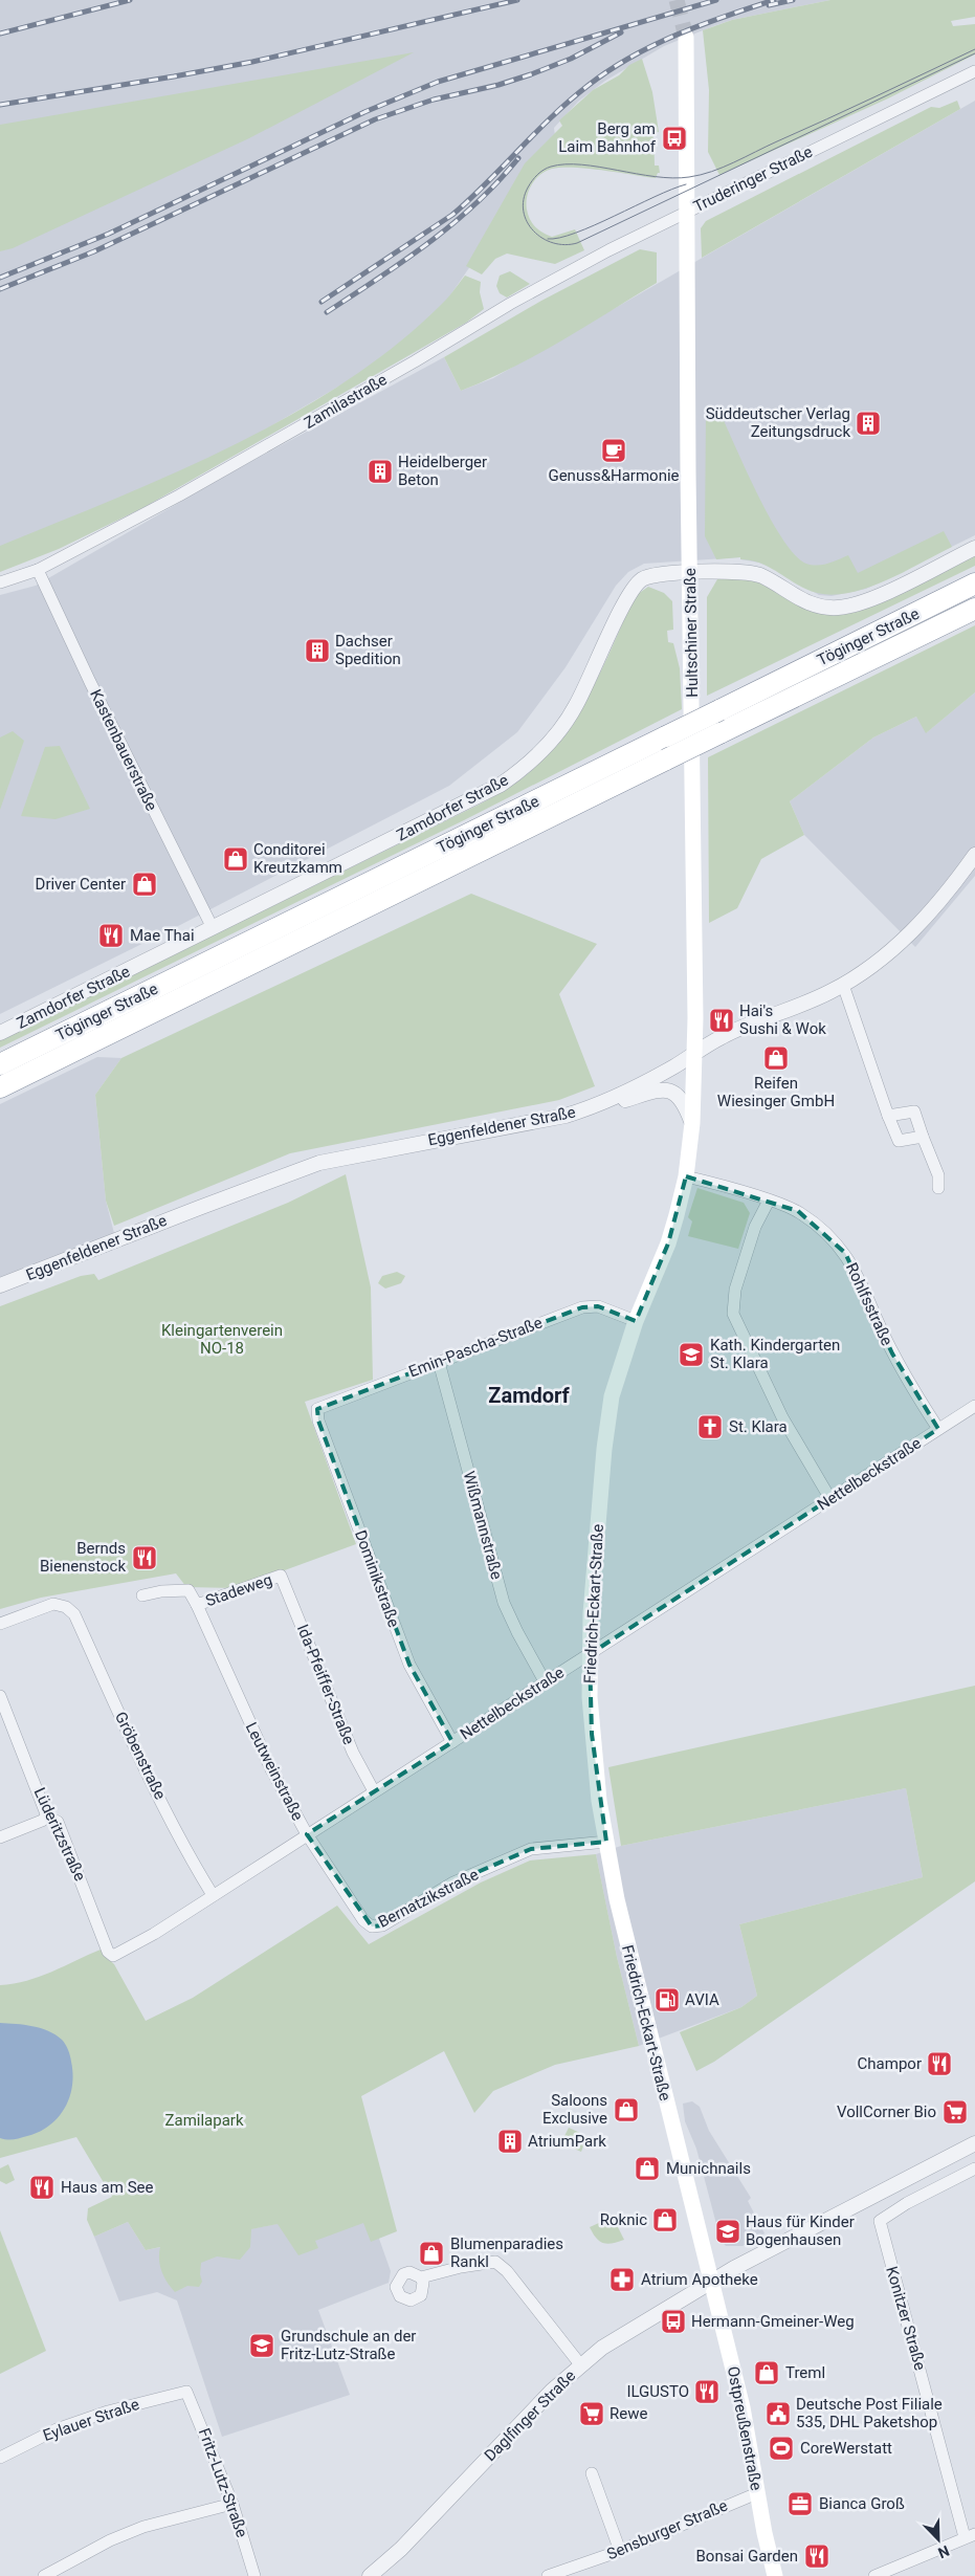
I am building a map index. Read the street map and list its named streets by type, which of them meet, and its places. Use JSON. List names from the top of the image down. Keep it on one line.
{"streets":{"highway":["Töginger Straße"],"main road":["Truderinger Straße","Hultschiner Straße","Friedrich-Eckart-Straße","Ostpreußenstraße"],"street":["Zamilastraße","Kastenbauerstraße","Zamdorfer Straße","Eggenfeldener Straße","Rohlfsstraße","Emin-Pascha-Straße","Nettelbeckstraße","Wißmannstraße","Dominikstraße","Stadeweg","Ida-Pfeiffer-Straße","Gröbenstraße","Leutweinstraße","Lüderitzstraße","Bernatzikstraße","Konitzer Straße","Daglfinger Straße","Eylauer Straße","Fritz-Lutz-Straße","Sensburger Straße"]},"crossings":[["Truderinger Straße","Zamilastraße"],["Truderinger Straße","Hultschiner Straße"],["Zamilastraße","Hultschiner Straße"],["Zamilastraße","Kastenbauerstraße"],["Hultschiner Straße","Zamdorfer Straße"],["Hultschiner Straße","Eggenfeldener Straße"],["Hultschiner Straße","Friedrich-Eckart-Straße"],["Kastenbauerstraße","Zamdorfer Straße"],["Eggenfeldener Straße","Friedrich-Eckart-Straße"],["Rohlfsstraße","Nettelbeckstraße"],["Rohlfsstraße","Friedrich-Eckart-Straße"],["Emin-Pascha-Straße","Wißmannstraße"],["Emin-Pascha-Straße","Dominikstraße"],["Emin-Pascha-Straße","Friedrich-Eckart-Straße"],["Nettelbeckstraße","Wißmannstraße"],["Nettelbeckstraße","Dominikstraße"],["Nettelbeckstraße","Friedrich-Eckart-Straße"],["Nettelbeckstraße","Ida-Pfeiffer-Straße"],["Nettelbeckstraße","Gröbenstraße"],["Nettelbeckstraße","Leutweinstraße"],["Nettelbeckstraße","Lüderitzstraße"],["Stadeweg","Ida-Pfeiffer-Straße"],["Stadeweg","Leutweinstraße"],["Friedrich-Eckart-Straße","Bernatzikstraße"],["Friedrich-Eckart-Straße","Daglfinger Straße"],["Friedrich-Eckart-Straße","Ostpreußenstraße"],["Leutweinstraße","Bernatzikstraße"],["Daglfinger Straße","Ostpreußenstraße"],["Eylauer Straße","Fritz-Lutz-Straße"],["Ostpreußenstraße","Sensburger Straße"]],"districts":["Zamdorf"],"parks":["Kleingartenverein NO-18","Zamilapark"],"places":{"bus stop":["Berg am Laim Bahnhof","Hermann-Gmeiner-Weg"],"building":["Süddeutscher Verlag Zeitungsdruck","Heidelberger Beton","Dachser Spedition","AtriumPark"],"cafe":["Genuss&Harmonie"],"shop":["Conditorei Kreutzkamm","Driver Center","Reifen Wiesinger GmbH","Saloons Exclusive","Munichnails","Roknic","Blumenparadies Rankl","Treml"],"restaurant":["Mae Thai","Hai's Sushi & Wok","Bernds Bienenstock","Champor","Haus am See","ILGUSTO","Bonsai Garden"],"school or university":["Kath. Kindergarten St. Klara","Haus für Kinder Bogenhausen","Grundschule an der Fritz-Lutz-Straße"],"church":["St. Klara"],"fuel station":["AVIA"],"supermarket":["VollCorner Bio","Rewe"],"pharmacy":["Atrium Apotheke"],"public building":["Deutsche Post Filiale 535, DHL Paketshop"],"sports":["CoreWerstatt"],"office":["Bianca Groß"]},"north":"bottom right"}
